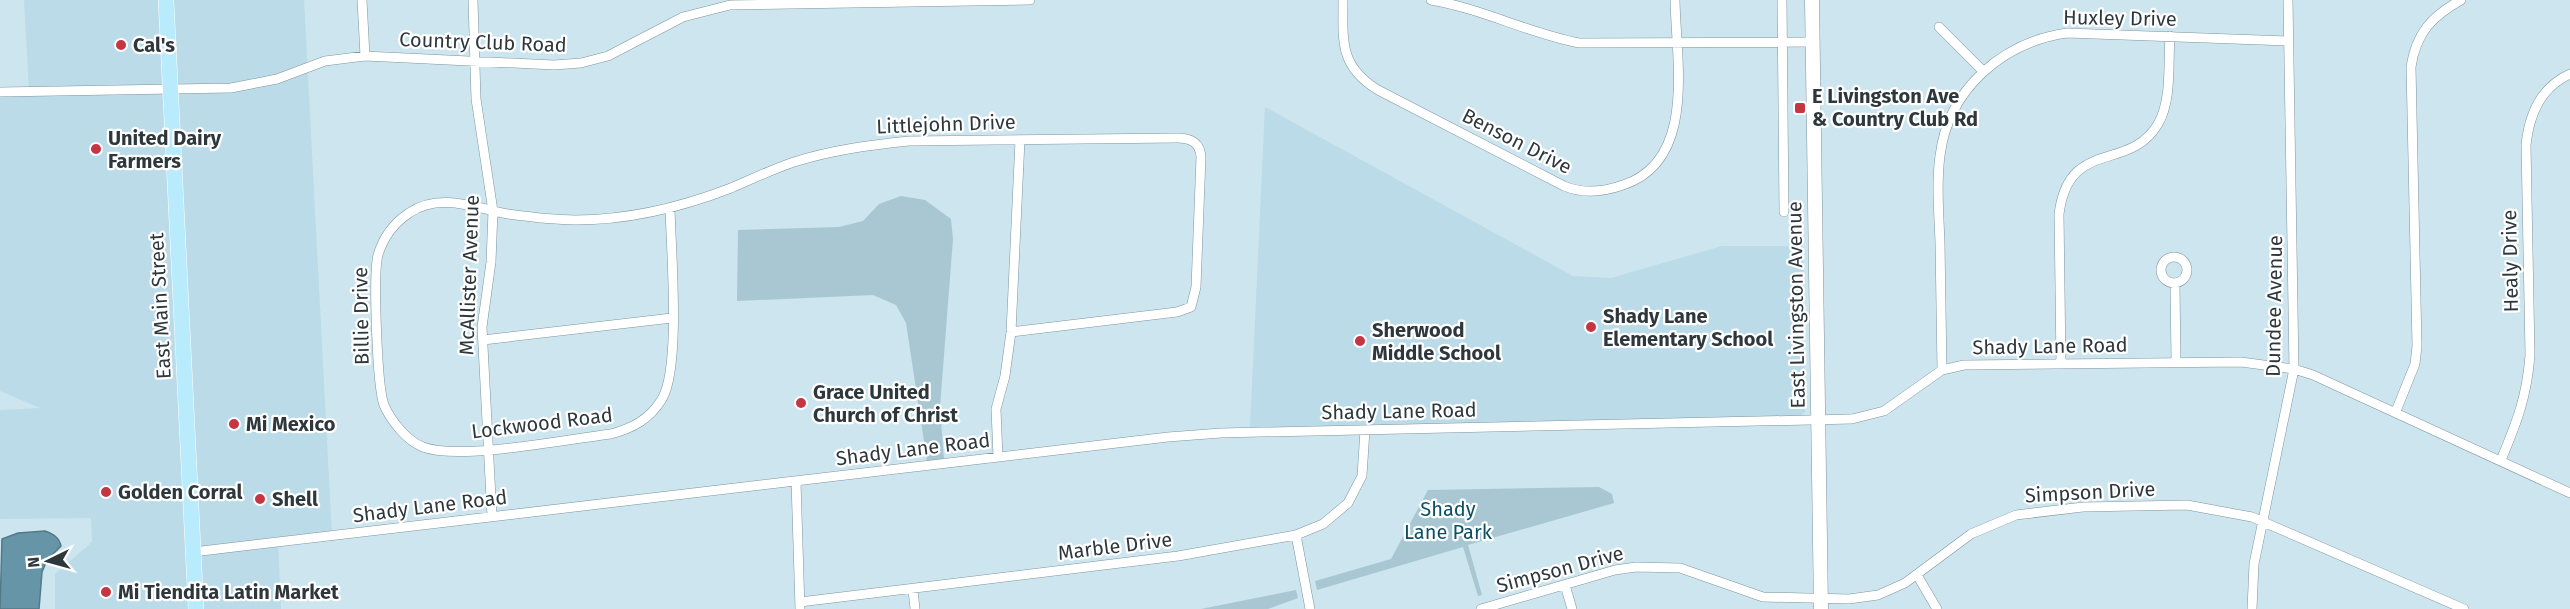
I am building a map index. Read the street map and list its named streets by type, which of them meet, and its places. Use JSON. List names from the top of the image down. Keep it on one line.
{"streets":{"main road":["East Livingston Avenue","East Main Street"],"street":["Huxley Drive","Country Club Road","Littlejohn Drive","Benson Drive","Healy Drive","McAllister Avenue","Dundee Avenue","Billie Drive","Shady Lane Road","Lockwood Road","Simpson Drive","Marble Drive"]},"crossings":[["Huxley Drive","Dundee Avenue"],["Huxley Drive","Shady Lane Road"],["Country Club Road","McAllister Avenue"],["Country Club Road","East Main Street"],["Littlejohn Drive","Billie Drive"],["Littlejohn Drive","Lockwood Road"],["Healy Drive","Shady Lane Road"],["McAllister Avenue","Billie Drive"],["McAllister Avenue","Shady Lane Road"],["McAllister Avenue","Lockwood Road"],["East Livingston Avenue","Shady Lane Road"],["East Livingston Avenue","Simpson Drive"],["East Main Street","Shady Lane Road"],["Dundee Avenue","Shady Lane Road"],["Dundee Avenue","Simpson Drive"],["Billie Drive","Lockwood Road"],["Shady Lane Road","Marble Drive"]],"parks":["Shady Lane Park"],"places":{"other":["Cal's","United Dairy Farmers","Shady Lane Elementary School","Sherwood Middle School","Grace United Church of Christ","Mi Mexico","Golden Corral","Shell","Mi Tiendita Latin Market"],"transit":["E Livingston Ave & Country Club Rd"]},"north":"left"}
